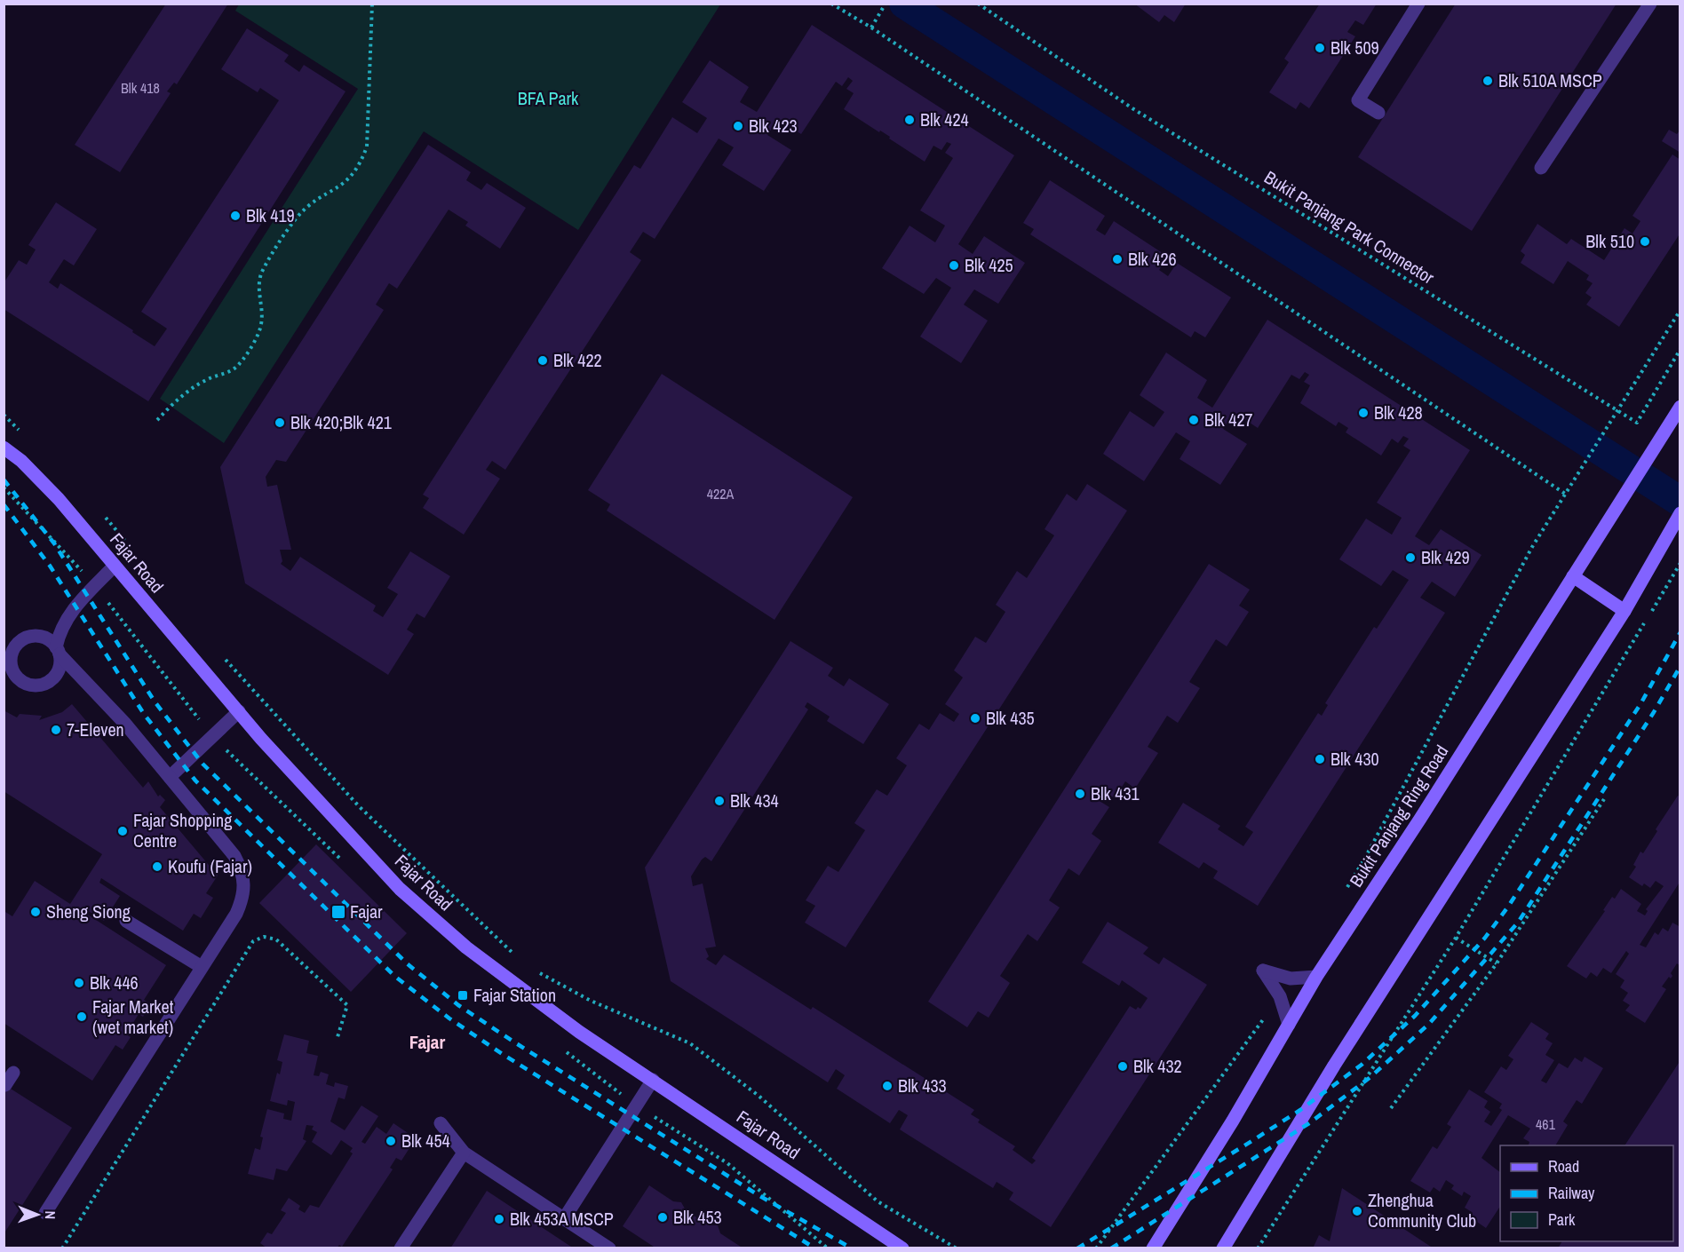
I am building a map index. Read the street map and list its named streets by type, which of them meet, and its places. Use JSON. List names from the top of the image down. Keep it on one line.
{"streets":{"main road":["Fajar Road","Bukit Panjang Ring Road"],"path":["Bukit Panjang Park Connector"]},"districts":["Fajar"],"parks":["BFA Park"],"places":{"other":["Blk 509","Blk 510A MSCP","Blk 424","Blk 423","Blk 419","Blk 510","Blk 426","Blk 425","Blk 422","Blk 428","Blk 427","Blk 420;Blk 421","Blk 429","Blk 435","7-Eleven","Blk 430","Blk 431","Blk 434","Fajar Shopping Centre","Koufu (Fajar)","Sheng Siong","Blk 446","Fajar Market (wet market)","Blk 432","Blk 433","Blk 454","Zhenghua Community Club","Blk 453","Blk 453A MSCP"],"transit":["Fajar","Fajar Station"]},"house_numbers":["Blk 418","422A","461"],"legend":["Road","Railway","Park"],"north":"right"}
